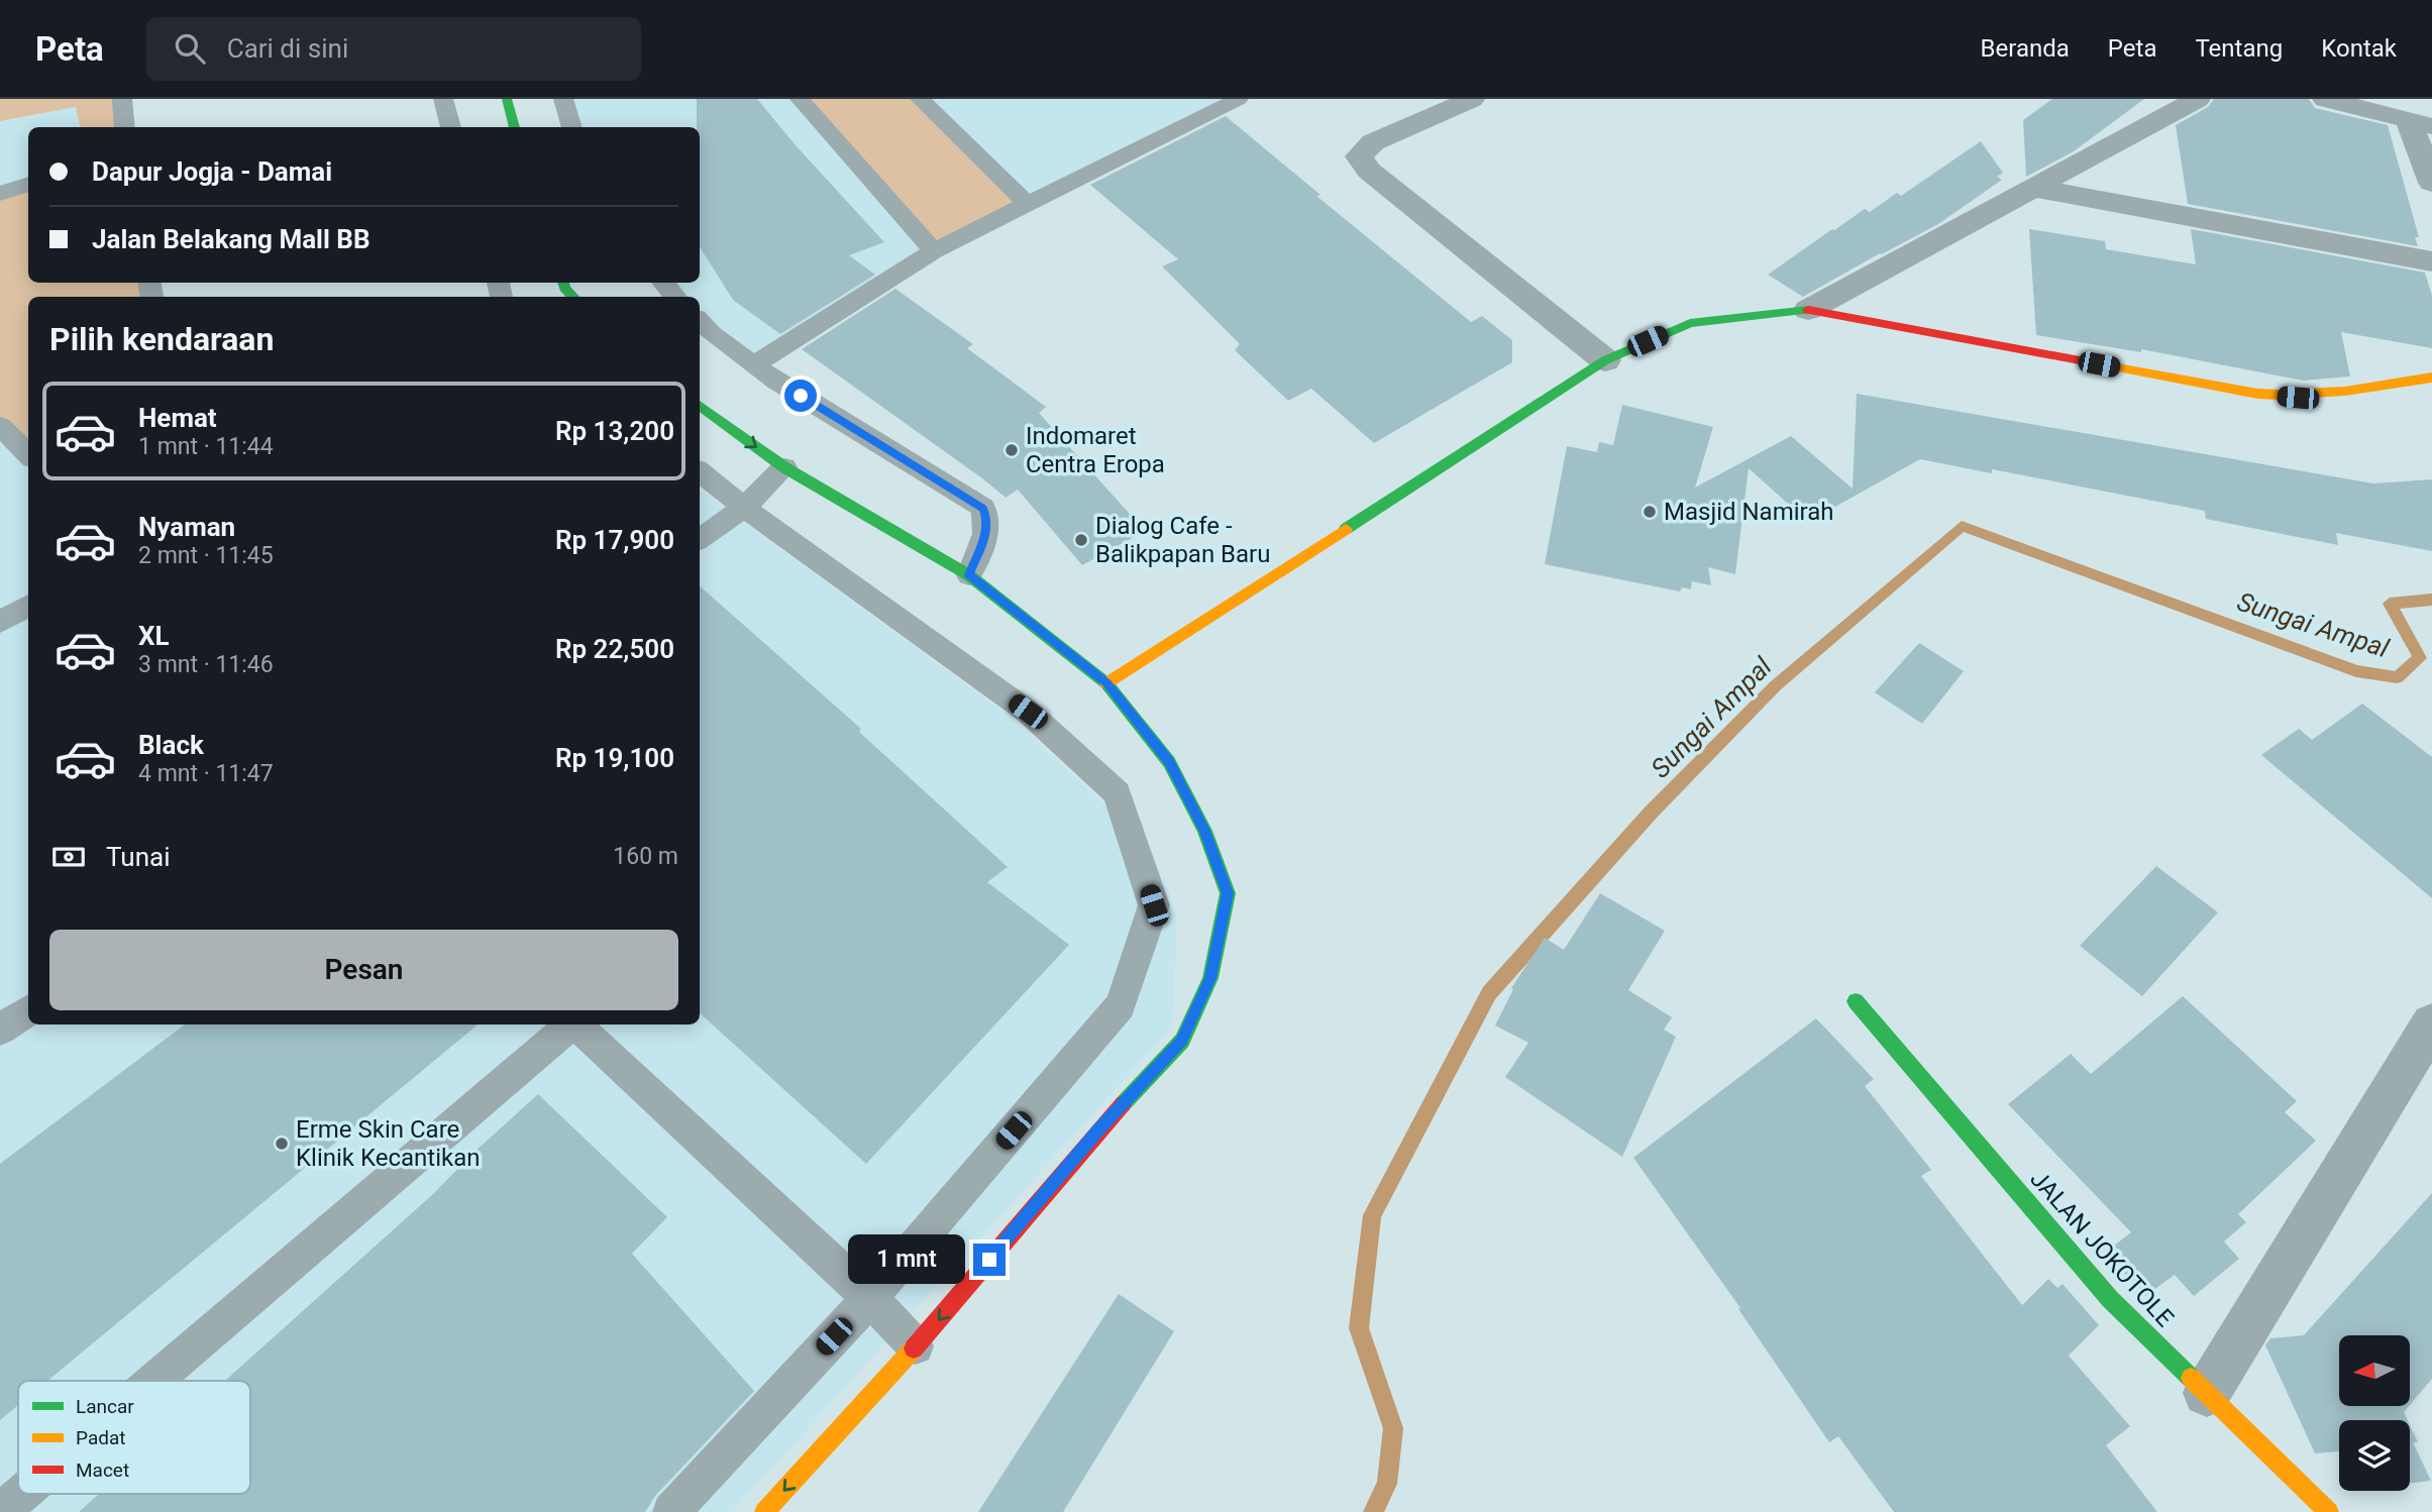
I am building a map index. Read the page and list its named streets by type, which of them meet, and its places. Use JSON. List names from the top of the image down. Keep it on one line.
{"streets":{"street":["JALAN JOKOTOLE"]},"water":["Sungai Ampal"],"places":["Indomaret Centra Eropa","Masjid Namirah","Dialog Cafe - Balikpapan Baru","Erme Skin Care Klinik Kecantikan"],"legend":["Lancar","Padat","Macet"],"north":"left","page":{"header":"Peta","search":"Cari di sini","nav":["Beranda","Peta","Tentang","Kontak"],"banner":["Dapur Jogja - Damai","Jalan Belakang Mall BB"],"heading":"Pilih kendaraan","list":[{"name":"Hemat","note":"1 mnt · 11:44","value":"Rp 13,200"},{"name":"Nyaman","note":"2 mnt · 11:45","value":"Rp 17,900"},{"name":"XL","note":"3 mnt · 11:46","value":"Rp 22,500"},{"name":"Black","note":"4 mnt · 11:47","value":"Rp 19,100"}],"pay":["Tunai","160 m"],"buttons":"Pesan","bubble":"1 mnt"}}
